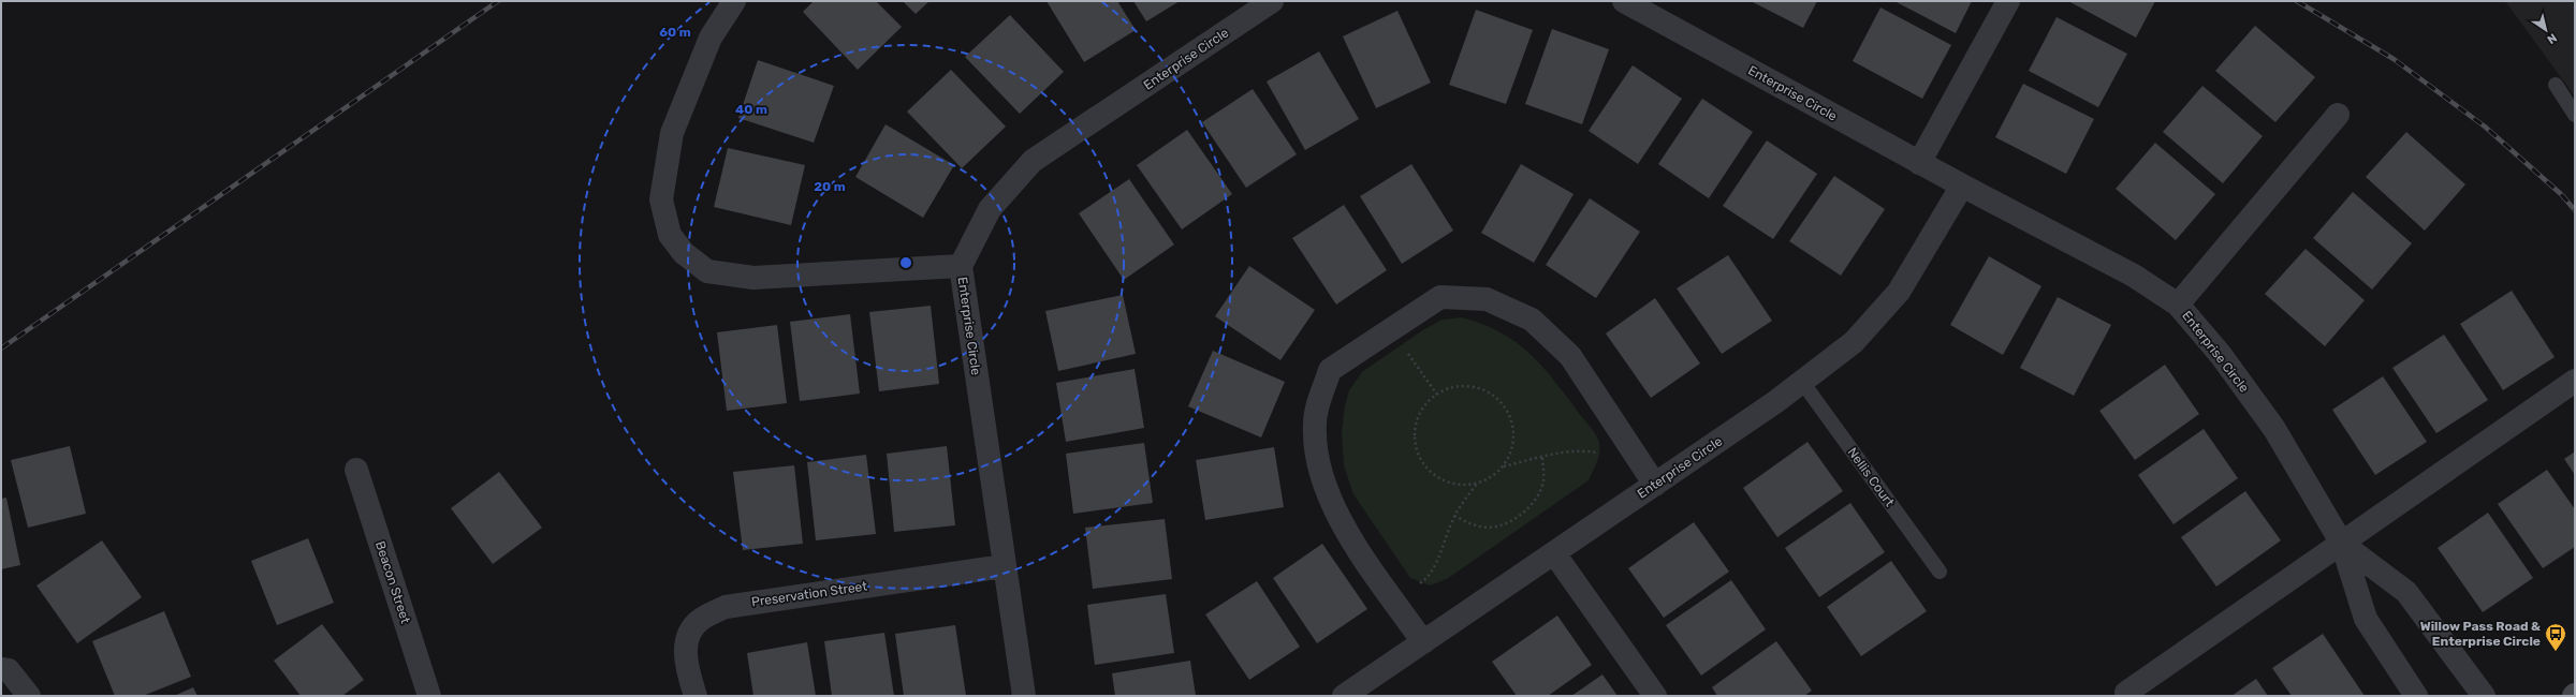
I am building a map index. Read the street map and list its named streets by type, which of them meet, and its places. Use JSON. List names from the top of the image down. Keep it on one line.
{"streets":{"street":["Enterprise Circle","Beacon Street","Preservation Street"],"lane":["Nellis Court"]},"crossings":[["Enterprise Circle","Nellis Court"],["Enterprise Circle","Preservation Street"]],"places":{"bus stop":["Willow Pass Road & Enterprise Circle"]},"north":"bottom right","rings":["60 m","40 m","20 m"]}
